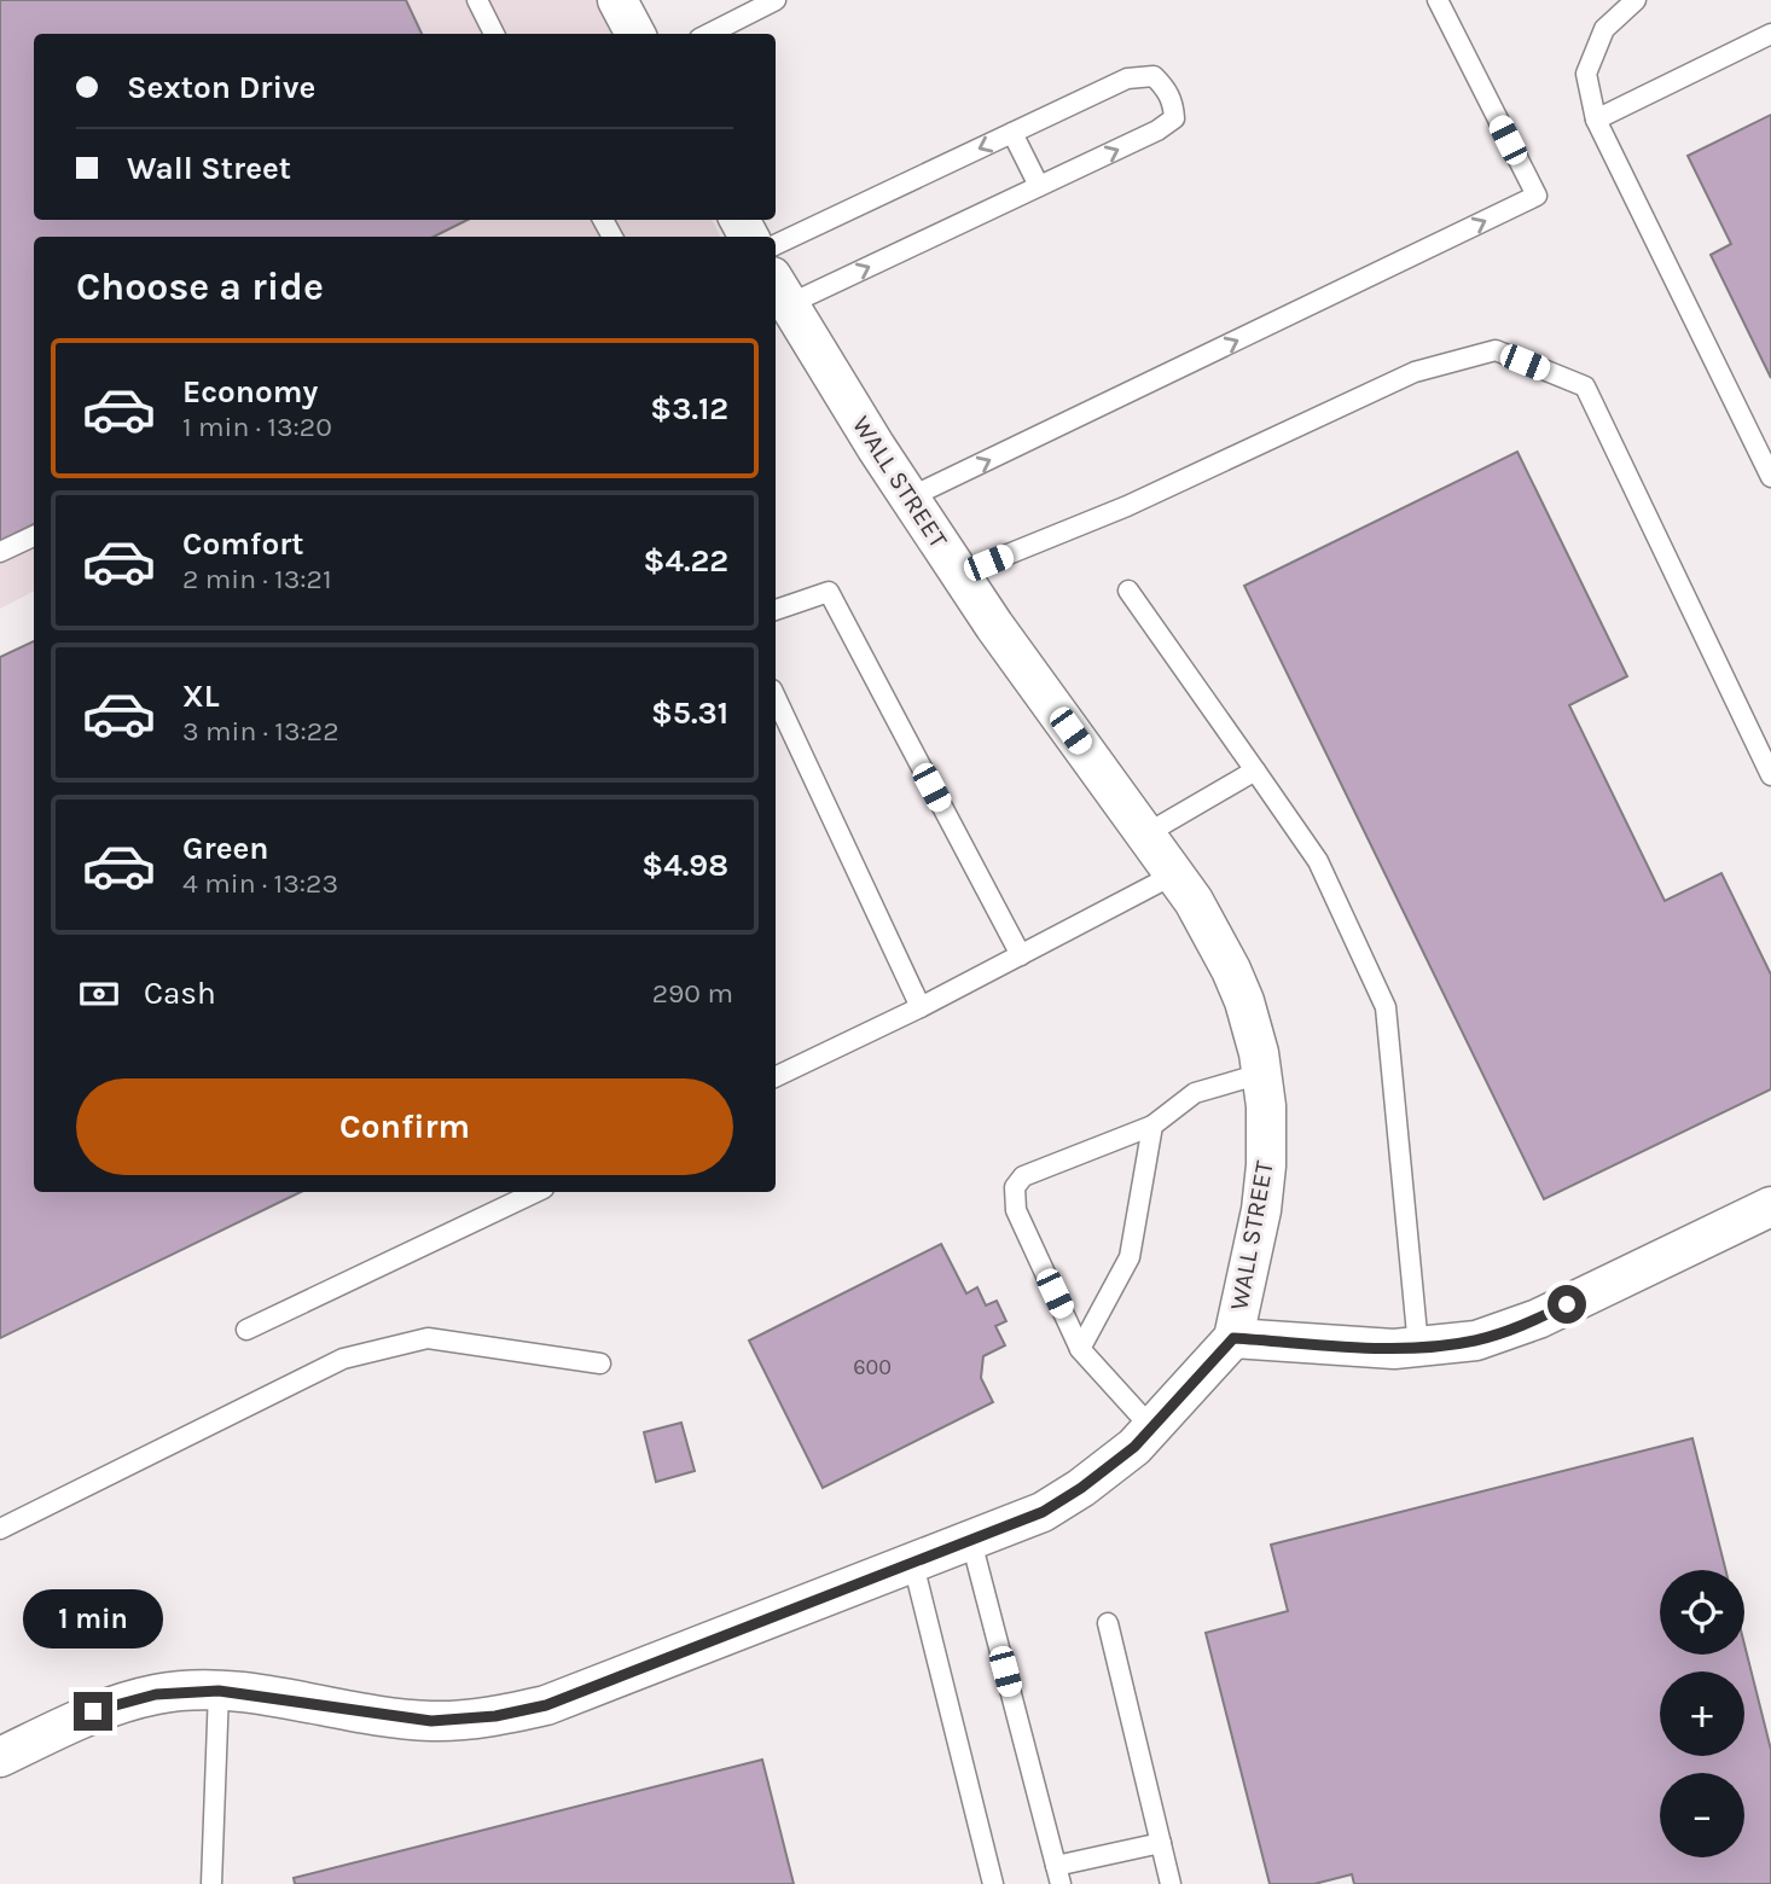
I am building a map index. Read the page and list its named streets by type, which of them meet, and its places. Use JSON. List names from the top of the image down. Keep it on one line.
{"streets":{"street":["WALL STREET"]},"house_numbers":["600"],"page":{"banner":["Sexton Drive","Wall Street"],"heading":"Choose a ride","list":[{"name":"Economy","note":"1 min · 13:20","value":"$3.12"},{"name":"Comfort","note":"2 min · 13:21","value":"$4.22"},{"name":"XL","note":"3 min · 13:22","value":"$5.31"},{"name":"Green","note":"4 min · 13:23","value":"$4.98"}],"pay":["Cash","290 m"],"buttons":"Confirm","map_buttons":["+","−"],"bubble":"1 min"}}
